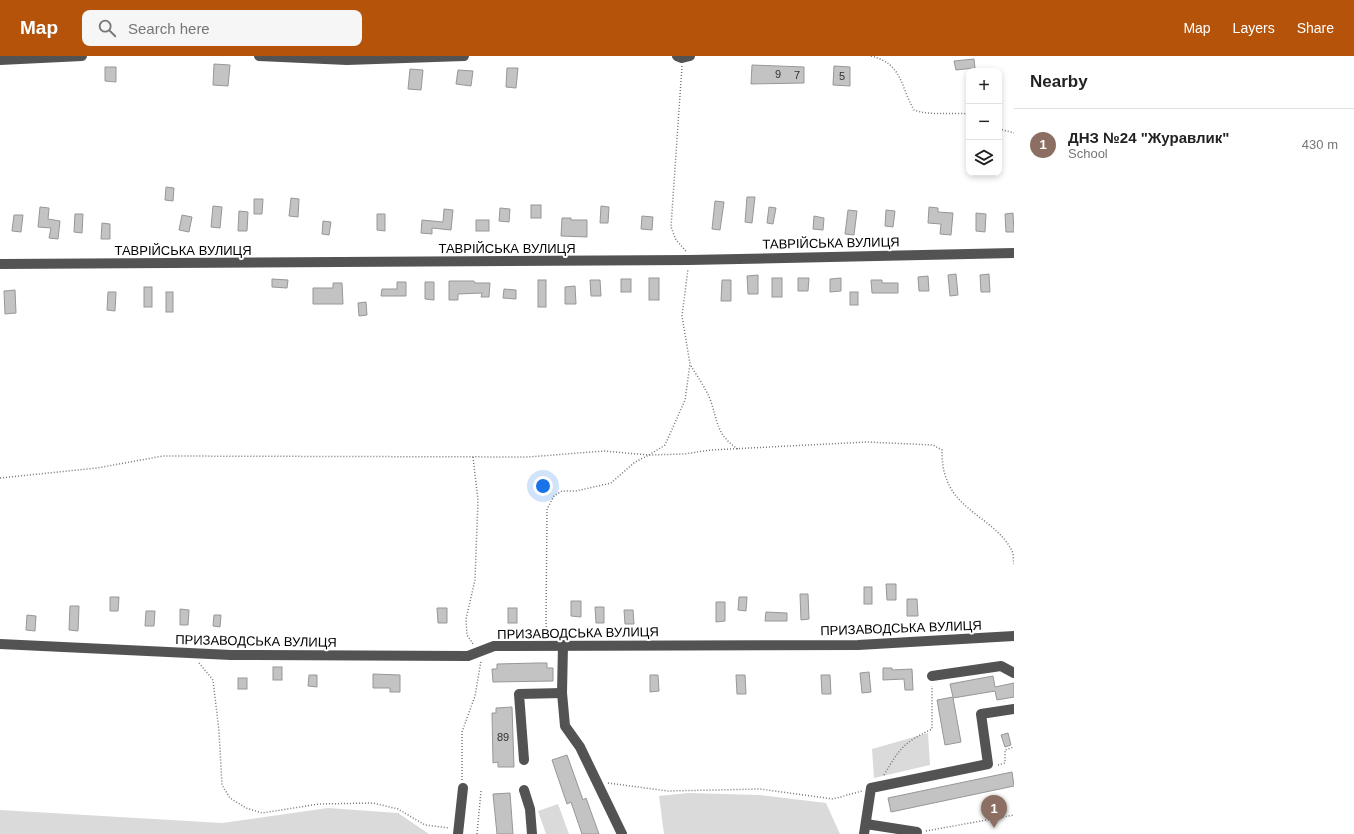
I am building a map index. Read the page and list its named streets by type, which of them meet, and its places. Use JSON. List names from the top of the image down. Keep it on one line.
{"streets":{"street":["ТАВРІЙСЬКА ВУЛИЦЯ","ПРИЗАВОДСЬКА ВУЛИЦЯ"]},"house_numbers":["9","7","5","89"],"page":{"header":"Map","search":"Search here","nav":["Map","Layers","Share"],"heading":"Nearby","map_buttons":["+","−"],"list":[{"mark":"1","name":"ДНЗ №24 \"Журавлик\"","note":"School","value":"430 m"}],"pins":"1"}}
